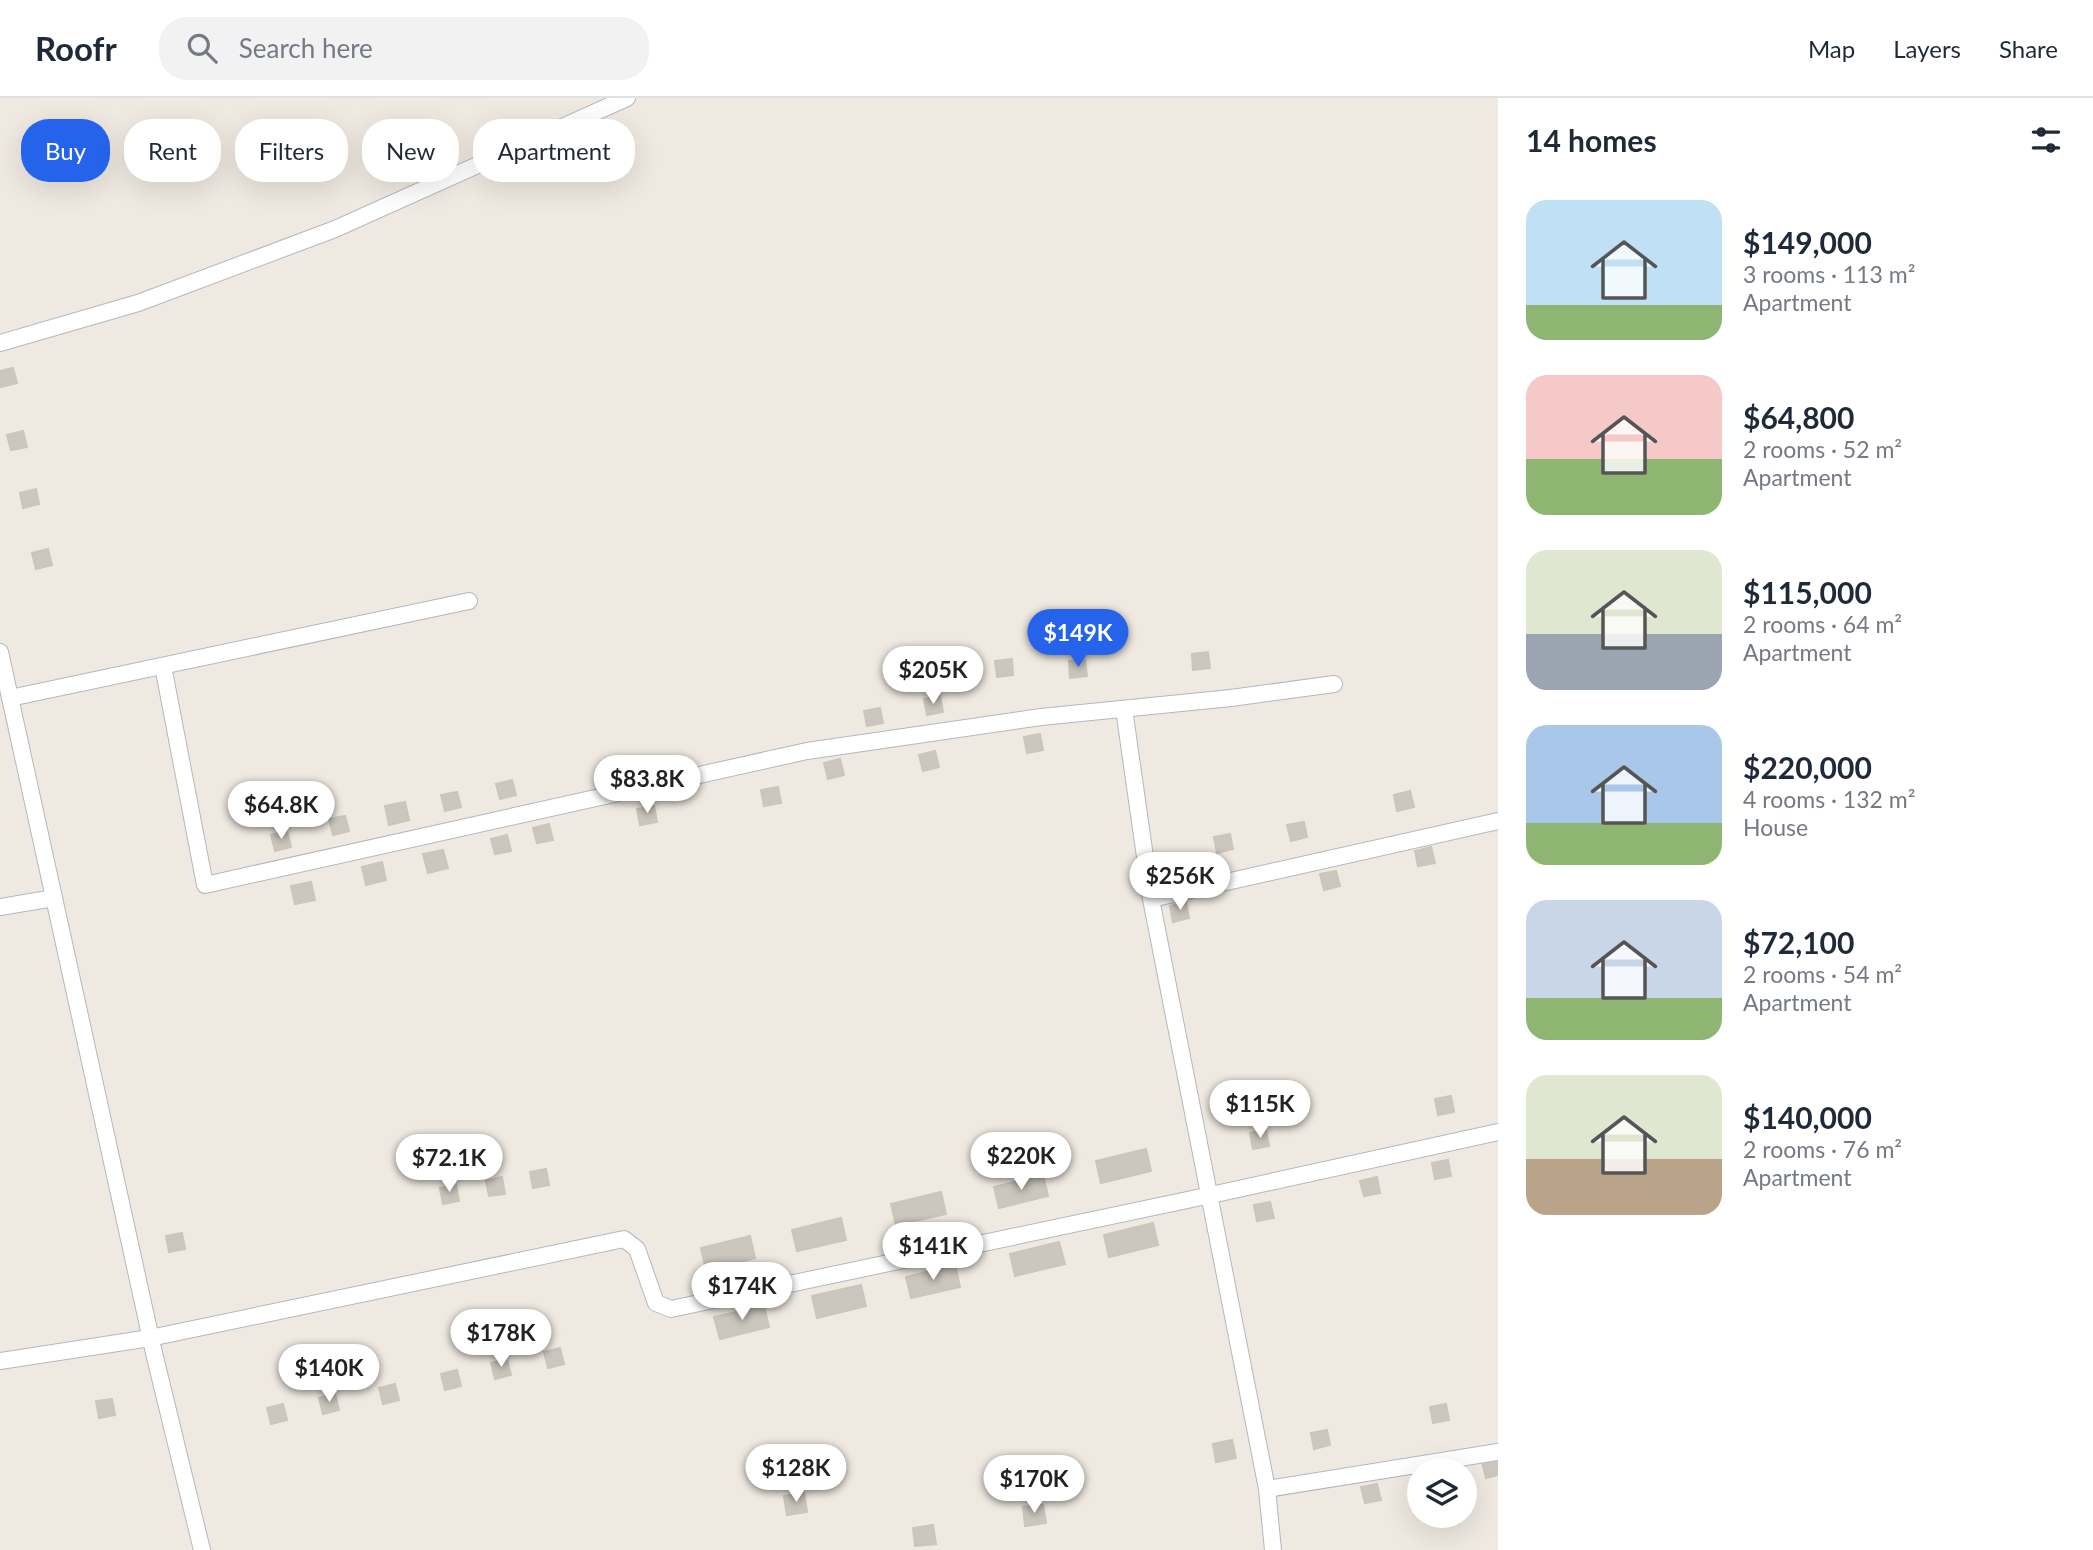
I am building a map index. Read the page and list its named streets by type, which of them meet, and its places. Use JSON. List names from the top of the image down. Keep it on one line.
{"page":{"header":"Roofr","search":"Search here","nav":["Map","Layers","Share"],"heading":"14 homes","chip":["Buy","Rent","Filters","New","Apartment"],"list":[{"name":"$149,000","note":"3 rooms · 113 m² · Apartment"},{"name":"$64,800","note":"2 rooms · 52 m² · Apartment"},{"name":"$115,000","note":"2 rooms · 64 m² · Apartment"},{"name":"$220,000","note":"4 rooms · 132 m² · House"},{"name":"$72,100","note":"2 rooms · 54 m² · Apartment"},{"name":"$140,000","note":"2 rooms · 76 m² · Apartment"}],"price":["$149K","$205K","$83.8K","$64.8K","$256K","$115K","$220K","$72.1K","$141K","$174K","$178K","$140K","$128K","$170K"]}}
